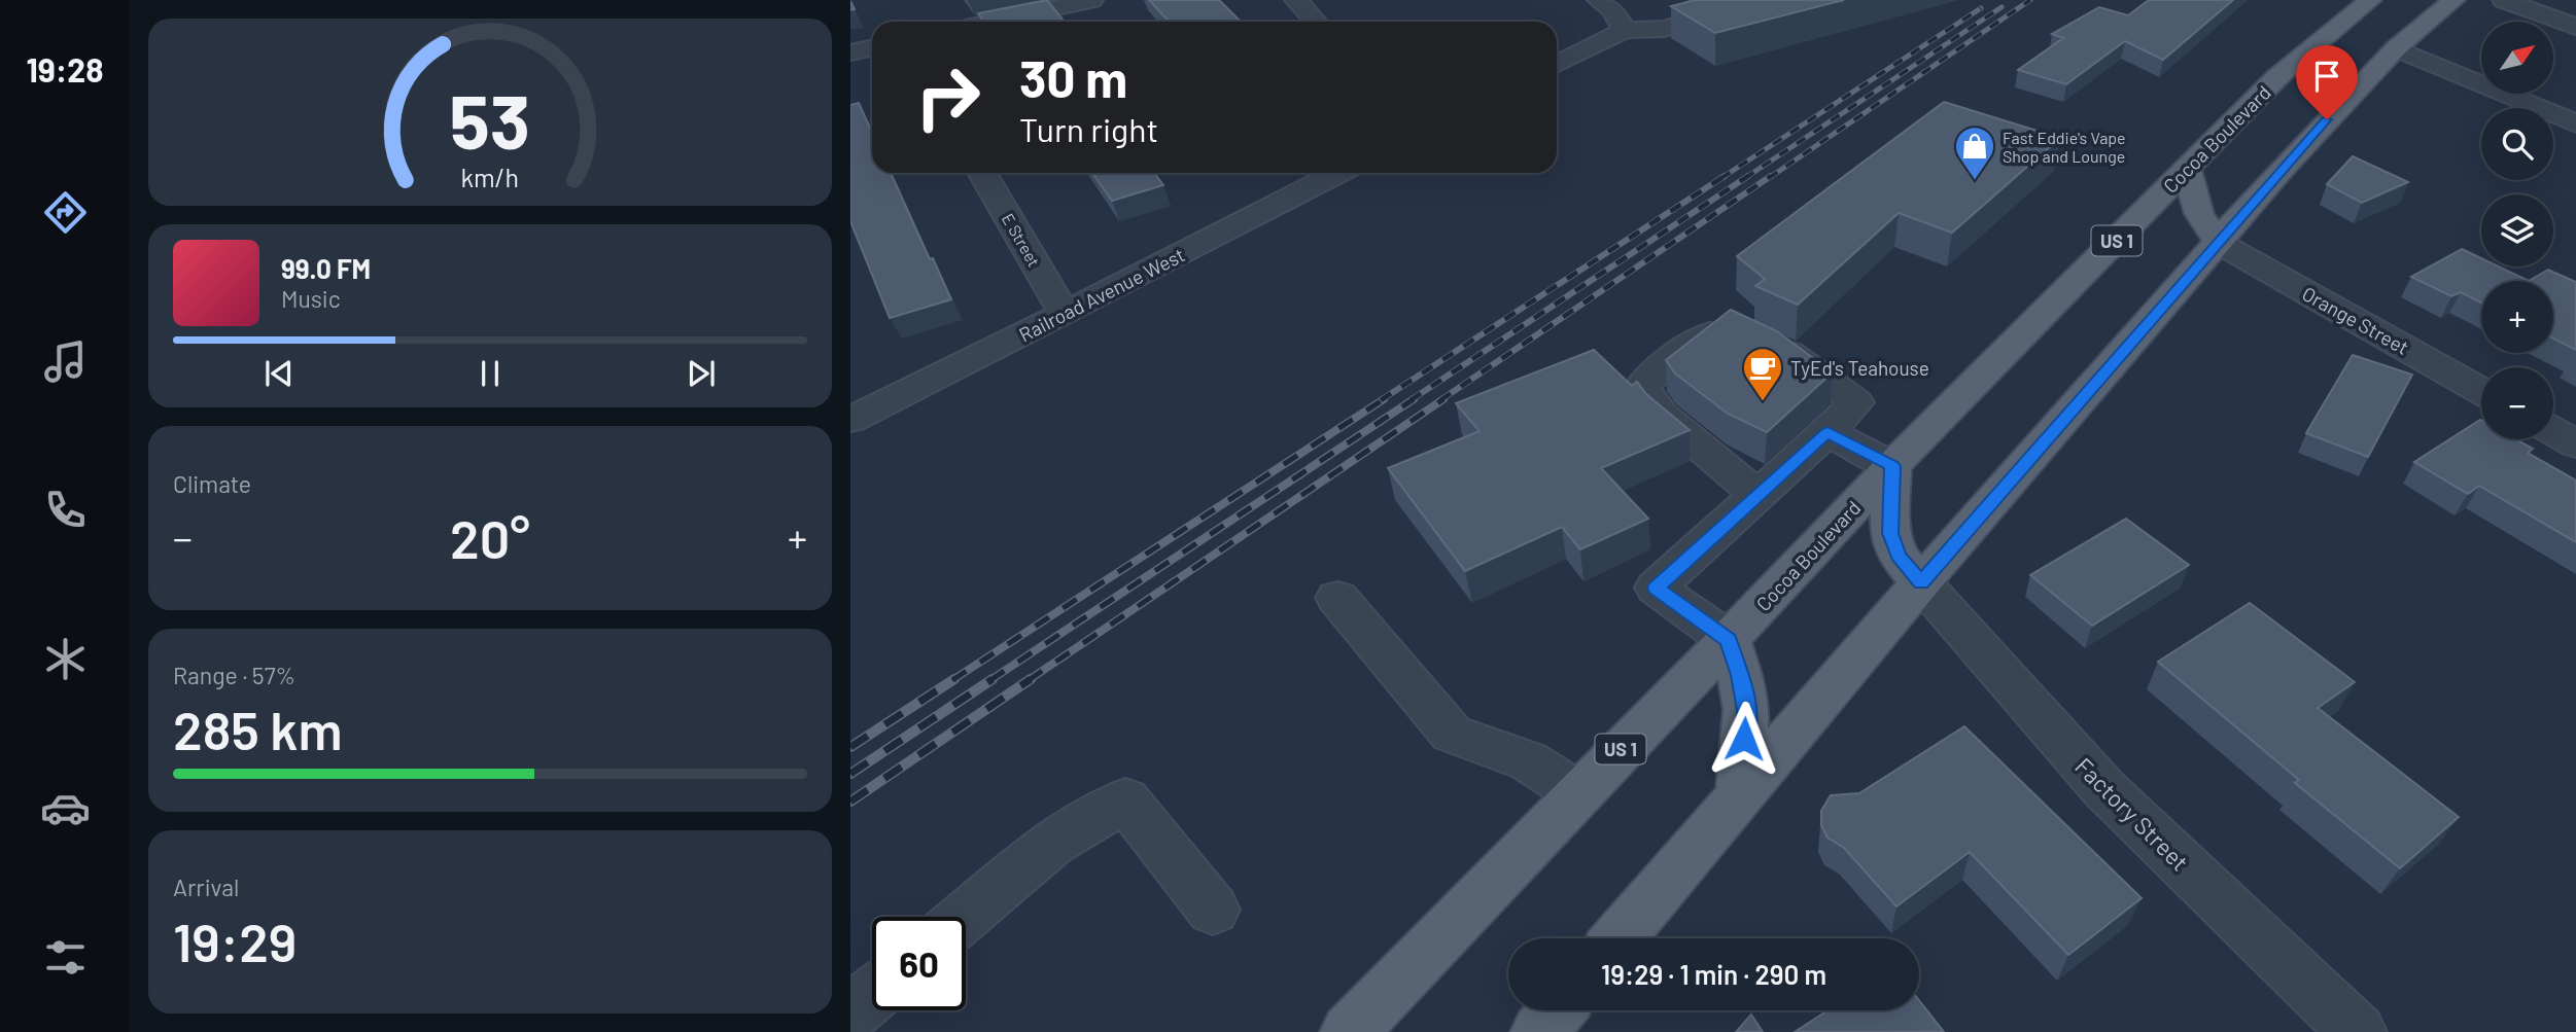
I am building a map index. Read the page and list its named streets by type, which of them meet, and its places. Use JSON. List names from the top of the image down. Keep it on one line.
{"streets":{"main road":["Cocoa Boulevard","US 1"],"street":["E Street","Railroad Avenue West","Orange Street","Factory Street"]},"crossings":[["E Street","Railroad Avenue West"]],"places":{"shop":["Fast Eddie's Vape Shop and Lounge"],"cafe":["TyEd's Teahouse"]},"north":"top right","page":{"tabs":"19:28","map_buttons":["+","−"],"turn":["30 m","Turn right"],"song":["99.0 FM","Music"],"tile":["Climate",["Range · 57%","285 km"],["Arrival","19:29"]],"heat":["−","20°","+"],"limit":"60","trip":"19:29 · 1 min · 290 m","gauge":["53","km/h"]}}
